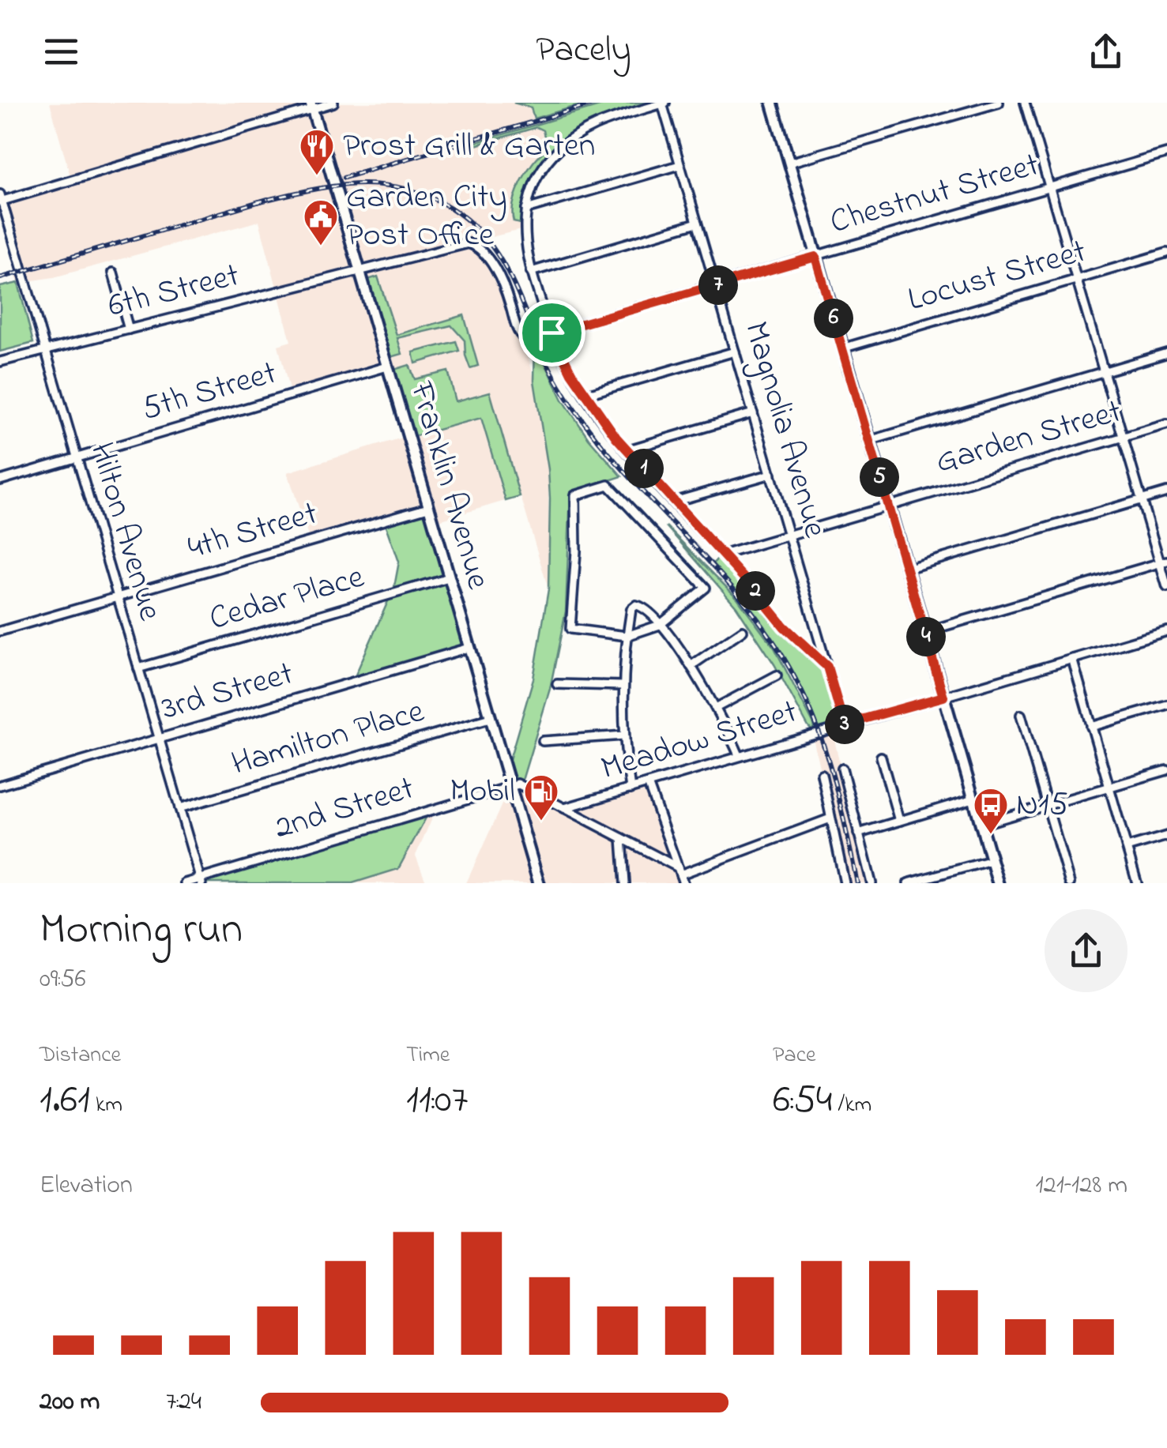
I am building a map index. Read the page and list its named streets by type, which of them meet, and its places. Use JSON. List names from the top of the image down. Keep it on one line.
{"streets":{"main road":["Franklin Avenue"],"street":["Chestnut Street","Locust Street","6th Street","5th Street","Magnolia Avenue","Garden Street","Hilton Avenue","4th Street","Cedar Place","3rd Street","Hamilton Place","Meadow Street","2nd Street"]},"crossings":[["Chestnut Street","6th Street"],["Chestnut Street","Magnolia Avenue"],["Chestnut Street","Franklin Avenue"],["6th Street","Franklin Avenue"],["6th Street","Hilton Avenue"],["5th Street","Franklin Avenue"],["5th Street","Hilton Avenue"],["Magnolia Avenue","Garden Street"],["Magnolia Avenue","Meadow Street"],["Franklin Avenue","4th Street"],["Franklin Avenue","Cedar Place"],["Franklin Avenue","3rd Street"],["Franklin Avenue","Hamilton Place"],["Franklin Avenue","2nd Street"],["Hilton Avenue","4th Street"],["Hilton Avenue","Cedar Place"],["Hilton Avenue","3rd Street"],["Hilton Avenue","Hamilton Place"],["Hilton Avenue","2nd Street"]],"places":{"restaurant":["Prost Grill & Garten"],"public building":["Garden City Post Office"],"fuel station":["Mobil"],"bus stop":["N15"]},"page":{"header":"Pacely","pins":["7","6","1","5","2","4","3"],"heading":["Morning run","09:56"],"stats":[["Distance","1.61 km"],["Time","11:07"],["Pace","6:54 /km"]],"chart":["Elevation","121–128 m"],"list":[{"name":"200 m","note":"7:24"}]}}
